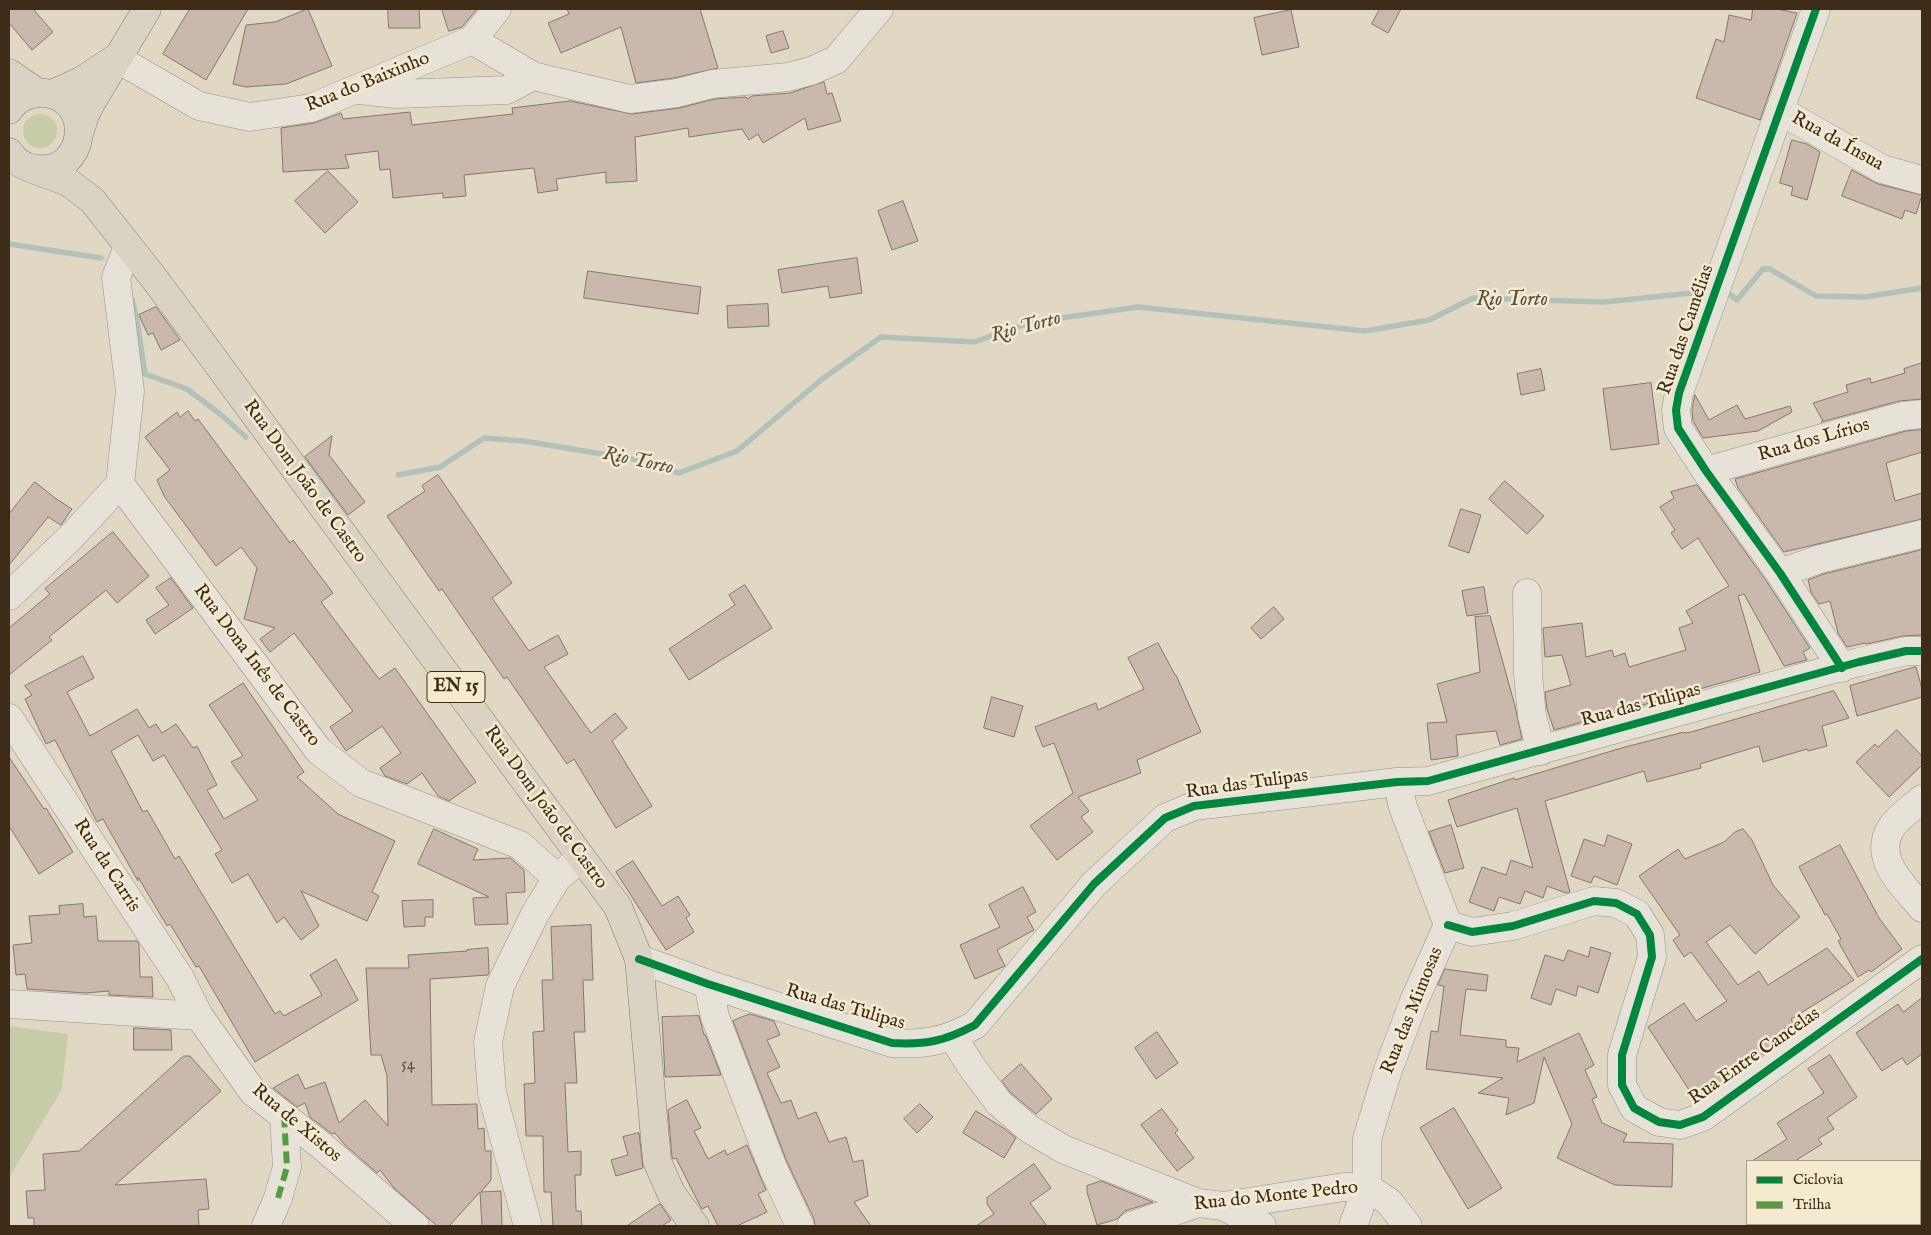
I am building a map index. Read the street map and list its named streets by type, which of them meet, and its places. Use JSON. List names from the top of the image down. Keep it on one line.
{"streets":{"main road":["Rua Dom João de Castro","EN 15"],"street":["Rua do Baixinho","Rua da Ínsua","Rua das Camélias","Rua dos Lírios","Rua Dona Inês de Castro","Rua das Tulipas","Rua da Carris","Rua das Mimosas","Rua Entre Cancelas","Rua de Xistos","Rua do Monte Pedro"]},"crossings":[["Rua da Ínsua","Rua das Camélias"],["Rua das Camélias","Rua dos Lírios"],["Rua das Camélias","Rua das Tulipas"],["Rua Dom João de Castro","Rua das Tulipas"],["Rua das Tulipas","Rua das Mimosas"],["Rua da Carris","Rua de Xistos"],["Rua das Mimosas","Rua Entre Cancelas"],["Rua das Mimosas","Rua do Monte Pedro"]],"water":["Rio Torto"],"house_numbers":["54"],"legend":["Ciclovia","Trilha"]}
